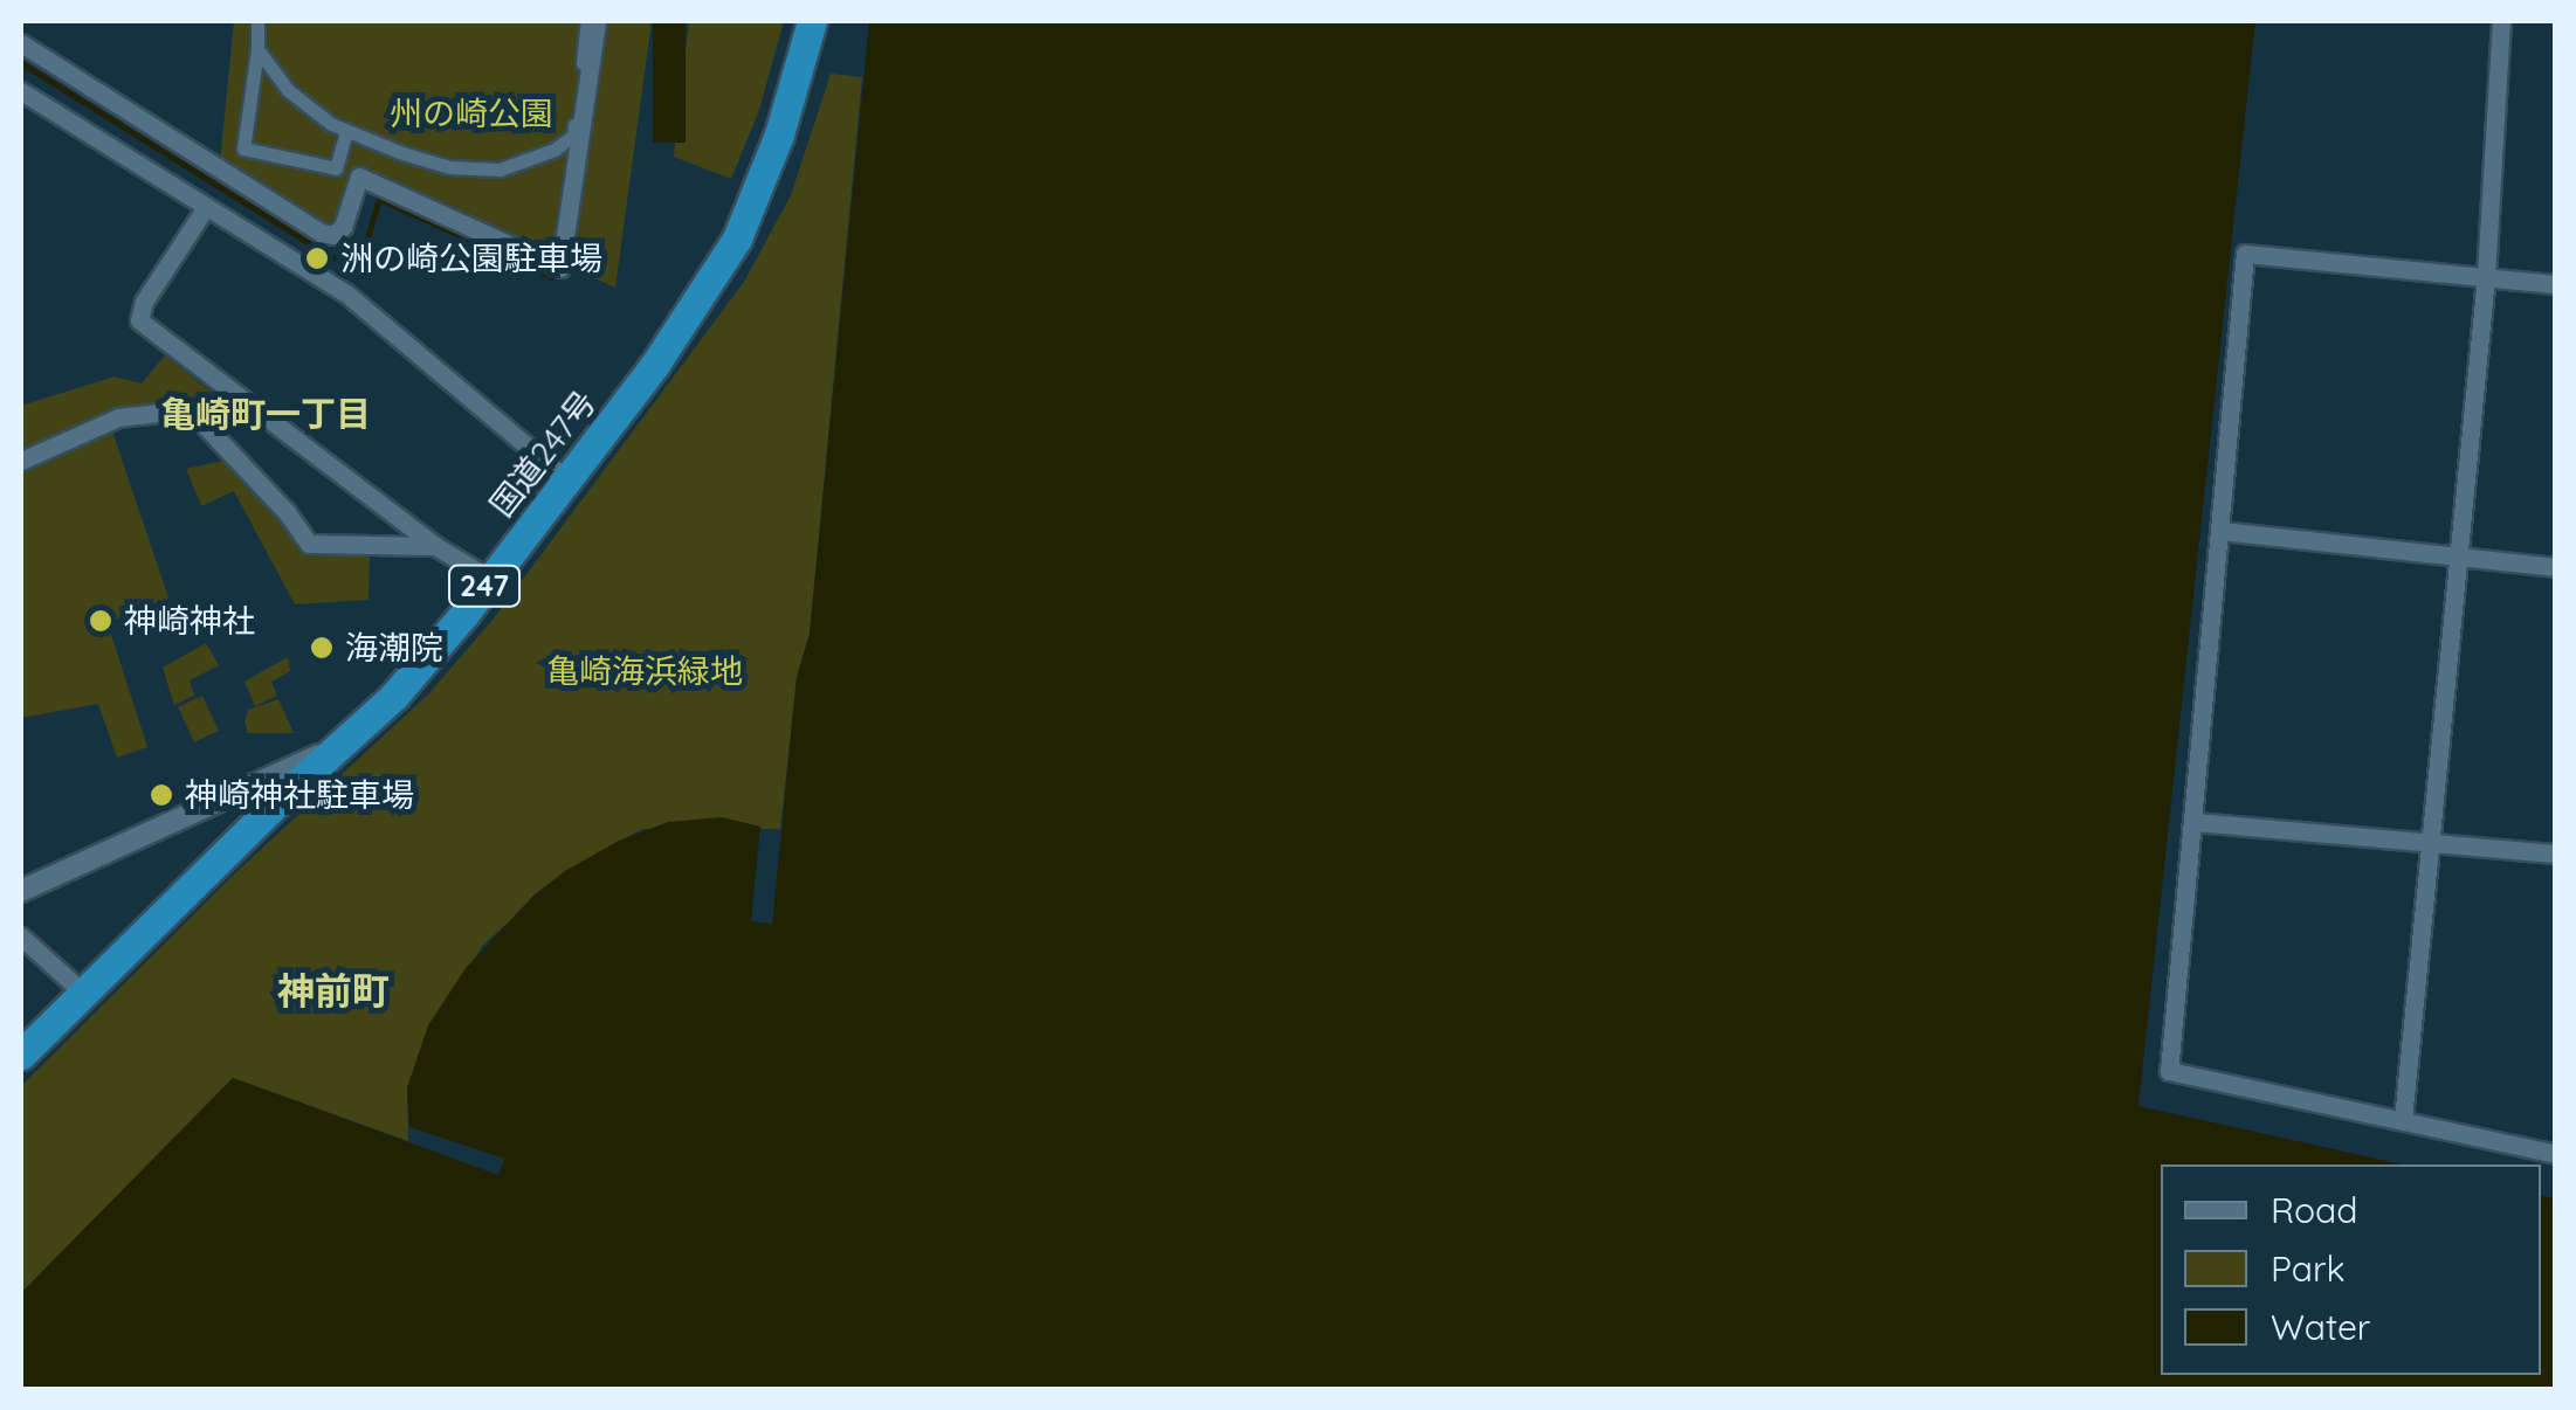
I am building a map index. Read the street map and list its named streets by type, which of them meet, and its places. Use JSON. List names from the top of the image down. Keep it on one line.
{"streets":{"highway":["国道247号","247"]},"districts":["亀崎町一丁目","神前町"],"parks":["州の崎公園","亀崎海浜緑地"],"places":["洲の崎公園駐車場","神崎神社","海潮院","神崎神社駐車場"],"legend":["Road","Park","Water"]}
